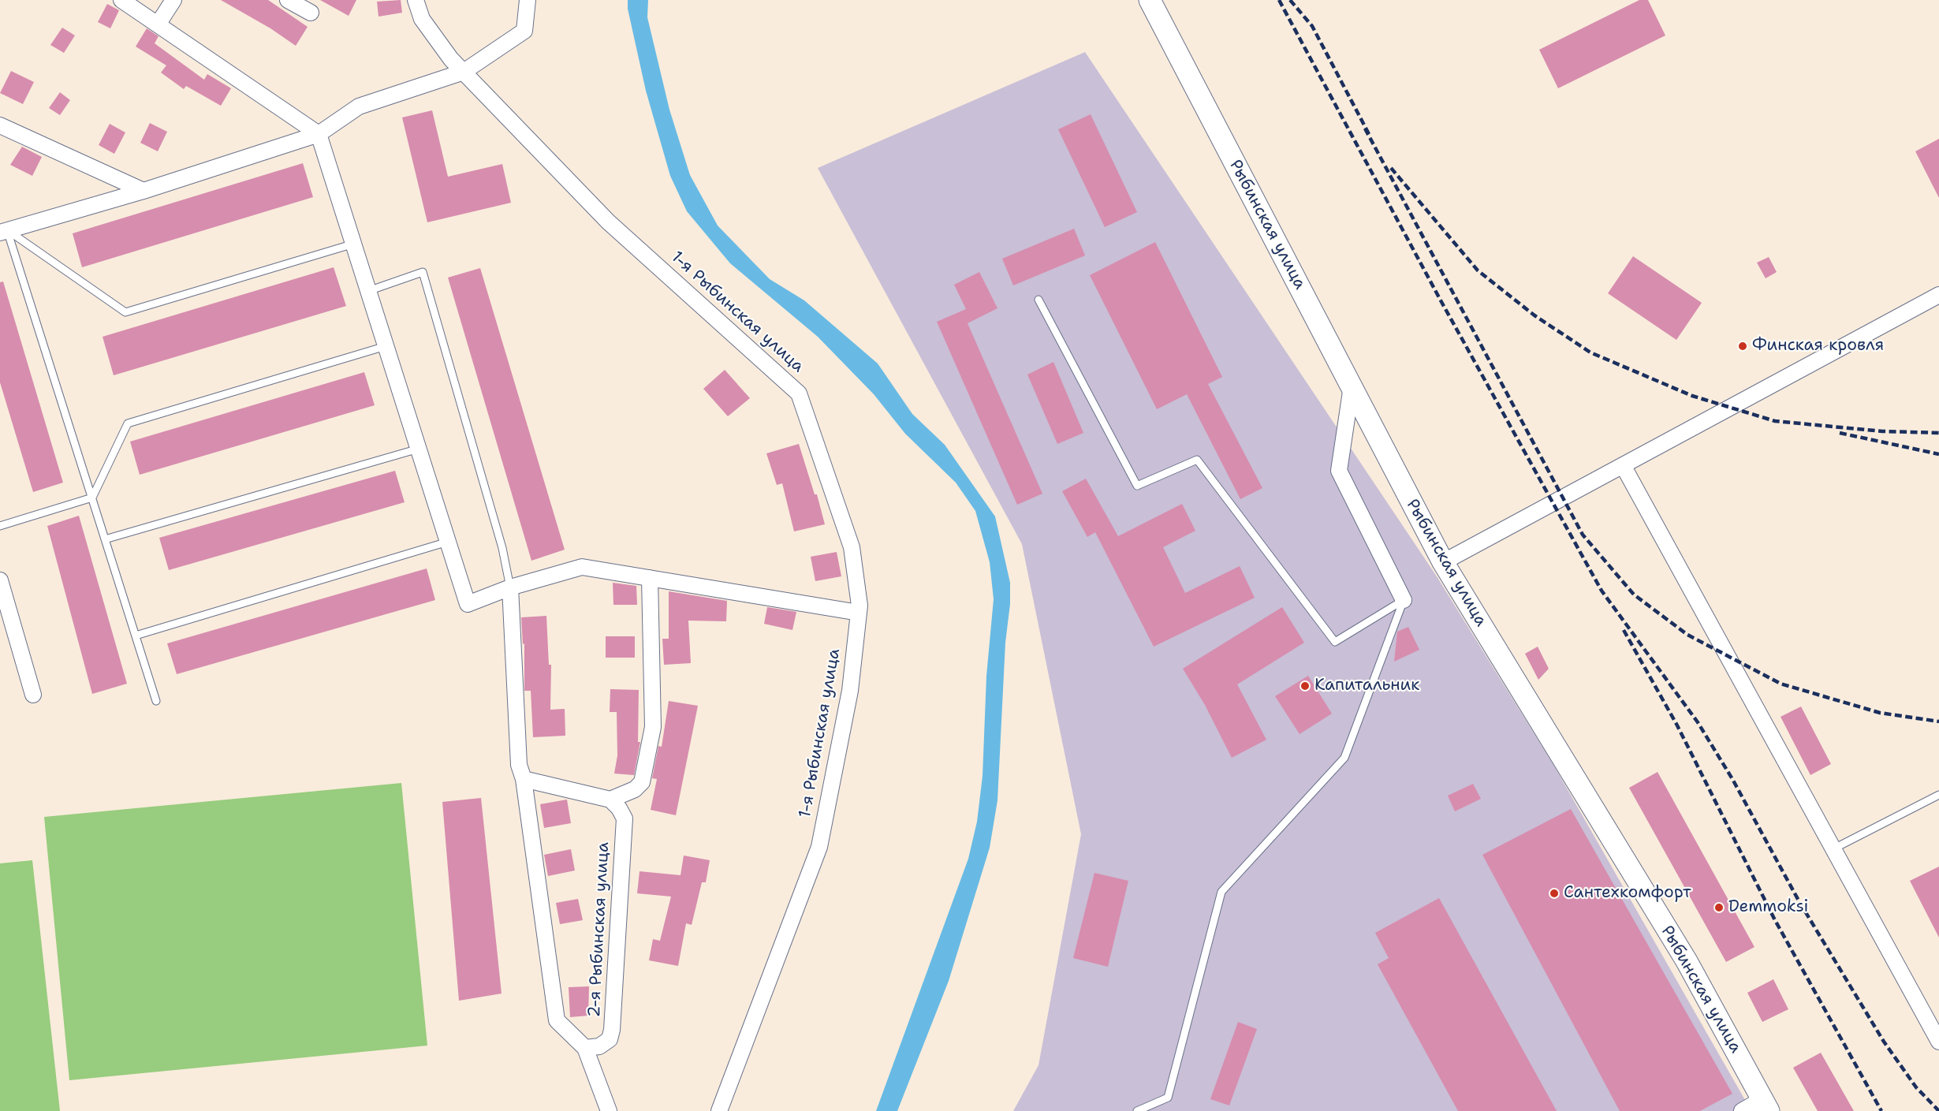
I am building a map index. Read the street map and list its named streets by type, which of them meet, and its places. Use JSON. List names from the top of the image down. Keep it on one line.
{"streets":{"main road":["Рыбинская улица"],"street":["1-я Рыбинская улица","2-я Рыбинская улица"]},"places":["Финская кровля","Капитальник","Сантехкомфорт","Demmoksi"]}
